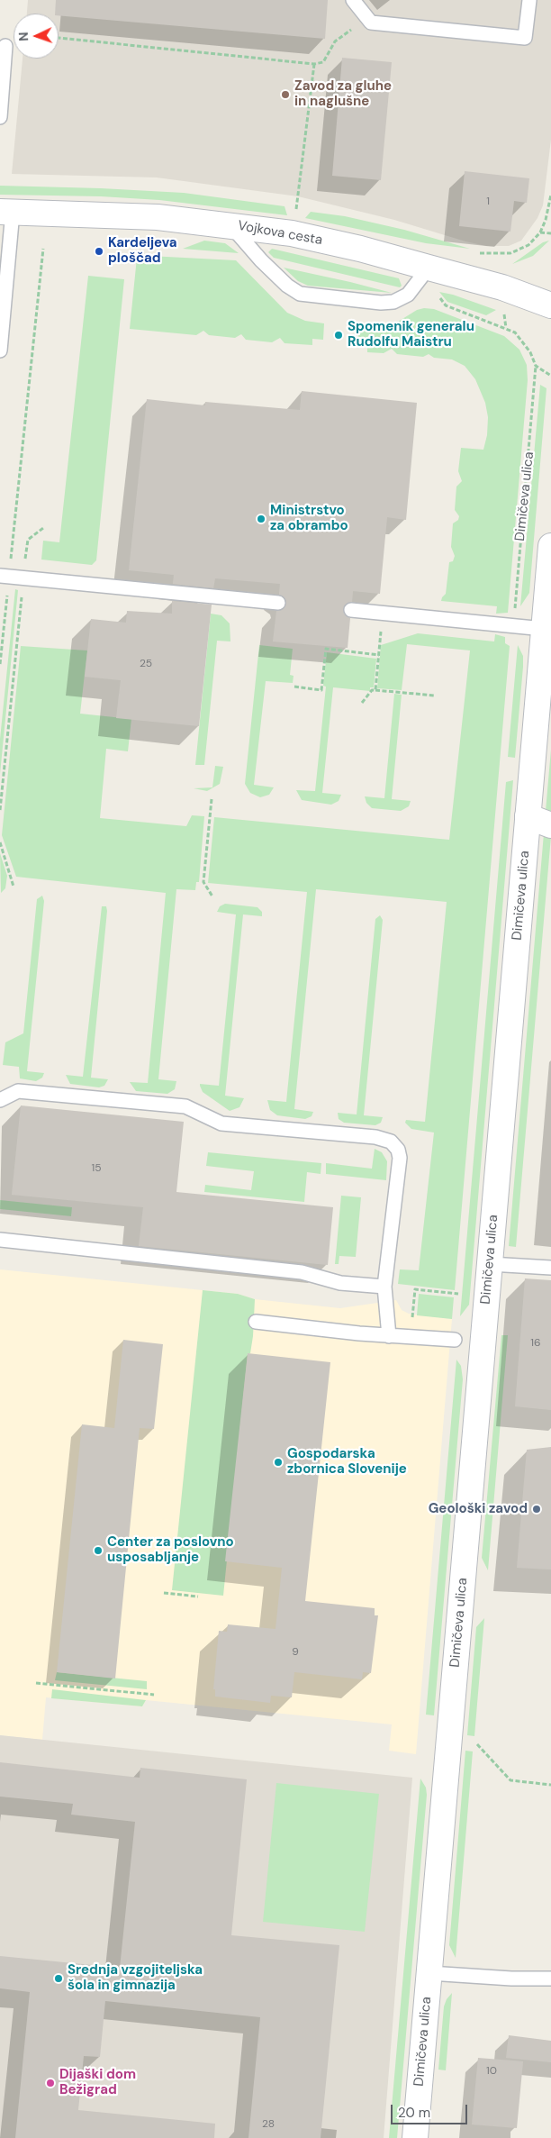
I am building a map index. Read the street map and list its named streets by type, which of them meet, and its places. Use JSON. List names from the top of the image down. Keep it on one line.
{"streets":{"street":["Vojkova cesta","Dimičeva ulica"]},"places":["Zavod za gluhe in naglušne","Kardeljeva ploščad","Spomenik generalu Rudolfu Maistru","Ministrstvo za obrambo","Gospodarska zbornica Slovenije","Geološki zavod","Center za poslovno usposabljanje","Srednja vzgojiteljska šola in gimnazija","Dijaški dom Bežigrad"],"house_numbers":["1","25","15","16","9","10","28"],"scale_bar":"20 m","north":"left"}
